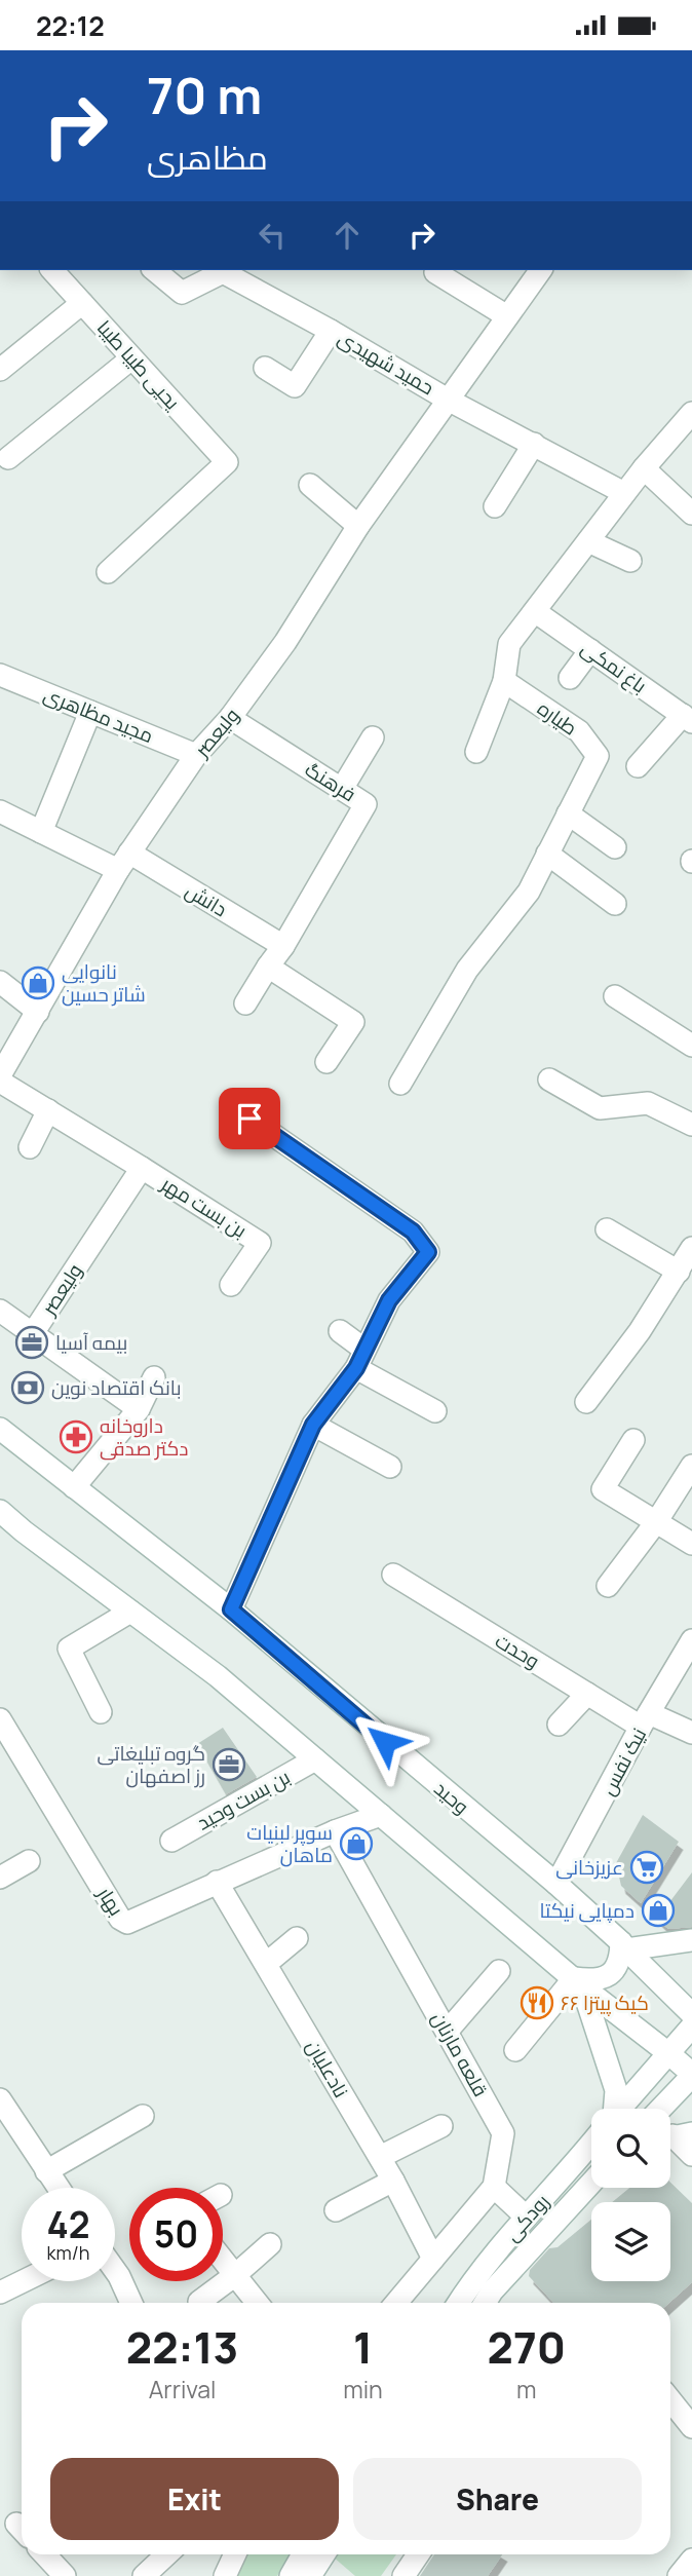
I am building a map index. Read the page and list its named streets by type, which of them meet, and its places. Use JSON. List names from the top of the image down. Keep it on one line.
{"streets":{"street":["حمید شهیدی","یحیی طیبا طیبا","باغ نمکی","مجید مظاهری","طیاره","ولیعصر","فرهنگ","دانش","بن بست مهر","وحدت","نیک نفس","وحید","بن بست وحید","بهار","قلعه مارنان","نادعلیان","رودکی"]},"crossings":[["حمید شهیدی","ولیعصر"],["مجید مظاهری","ولیعصر"],["ولیعصر","فرهنگ"],["ولیعصر","دانش"],["ولیعصر","بن بست مهر"],["فرهنگ","دانش"],["وحدت","نیک نفس"],["نیک نفس","وحید"],["بهار","قلعه مارنان"],["بهار","نادعلیان"]],"places":{"shop":["نانوایی شاتر حسین","سوپر لبنیات ماهان","دمپایی نیکتا"],"office":["بیمه آسیا","گروه تبلیغاتی رز اصفهان"],"bank":["بانک اقتصاد نوین"],"pharmacy":["داروخانه دکتر صدقی"],"supermarket":["عزیزخانی"],"restaurant":["کیک پیتزا ۶۶"]},"page":{"status":"22:12","turn":["70 m","مظاهری"],"speed":"42 km/h","limit":"50","eta":["22:13","Arrival","1","min","270","m"],"buttons":["Exit","Share"]}}
